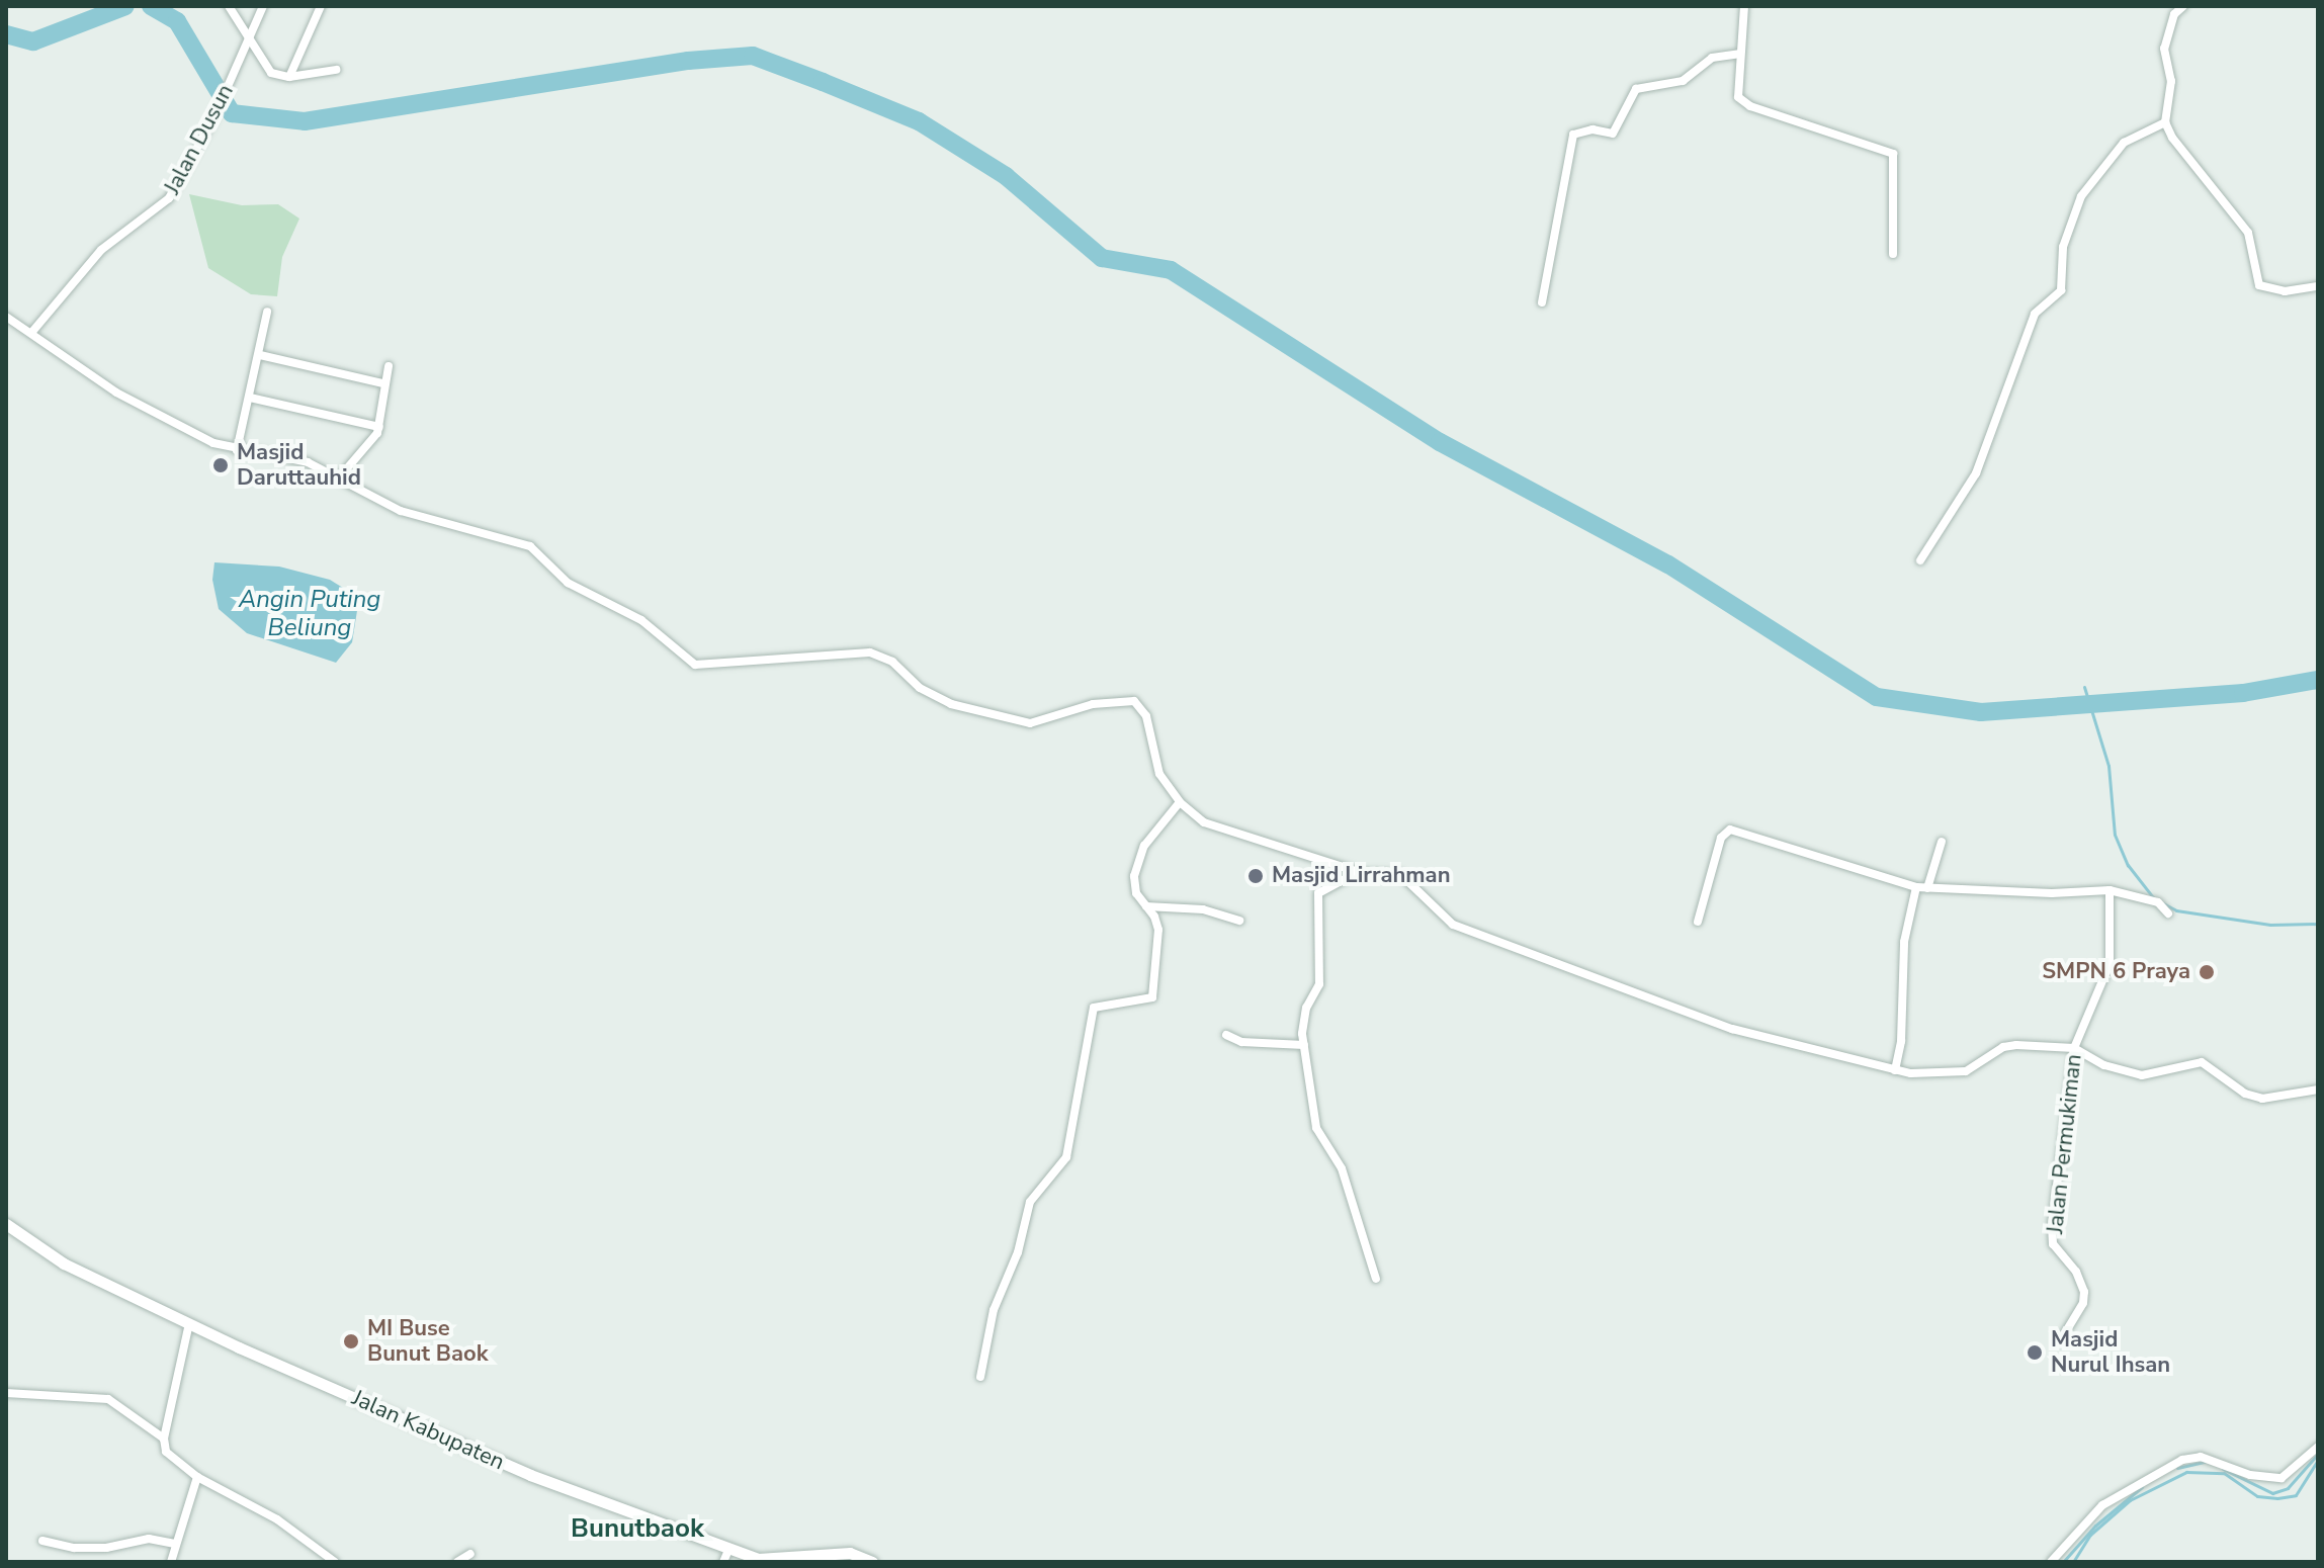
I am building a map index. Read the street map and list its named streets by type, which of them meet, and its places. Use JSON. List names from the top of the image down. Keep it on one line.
{"streets":{"street":["Jalan Dusun","Jalan Permukiman","Jalan Kabupaten"]},"districts":["Bunutbaok"],"water":["Angin Puting Beliung"],"places":["Masjid Daruttauhid","Masjid Lirrahman","SMPN 6 Praya","MI Buse Bunut Baok","Masjid Nurul Ihsan"]}
